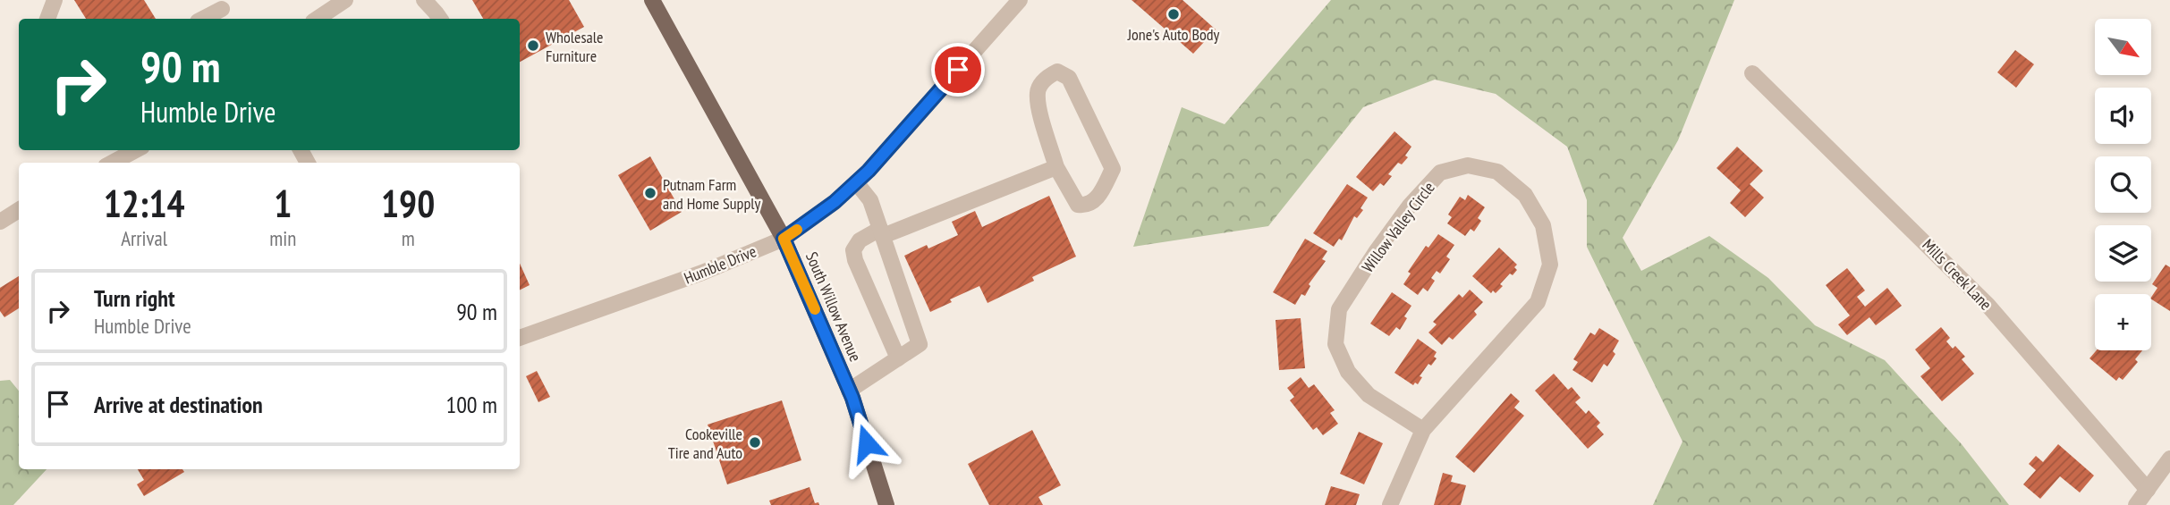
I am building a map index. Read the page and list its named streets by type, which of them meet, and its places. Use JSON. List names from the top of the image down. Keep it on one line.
{"streets":{"main road":["South Willow Avenue"],"street":["Willow Valley Circle","Humble Drive","Mills Creek Lane"]},"crossings":[["Humble Drive","South Willow Avenue"]],"places":["Jone's Auto Body","Wholesale Furniture","Putnam Farm and Home Supply","Cookeville Tire and Auto"],"north":"bottom right","page":{"map_buttons":"+","turn":["90 m","Humble Drive"],"eta":["12:14","Arrival","1","min","190","m"],"list":[{"name":"Turn right","note":"Humble Drive","value":"90 m"},{"name":"Arrive at destination","value":"100 m"}]}}
